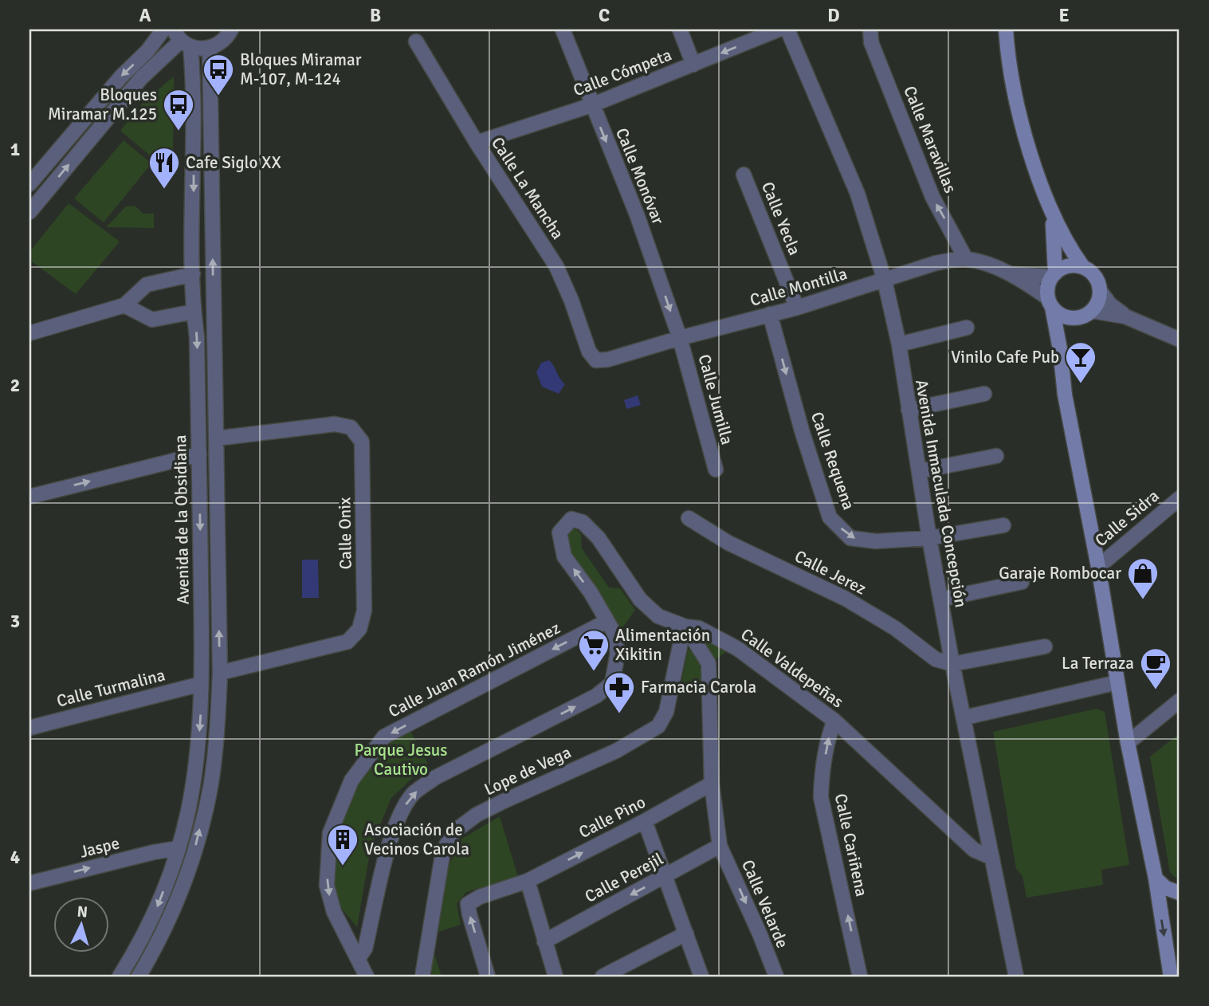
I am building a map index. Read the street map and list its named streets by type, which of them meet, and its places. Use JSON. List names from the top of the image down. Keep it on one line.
{"streets":{"street":["Calle Cómpeta","Calle Maravillas","Calle Monóvar","Calle La Mancha","Calle Yecla","Calle Montilla","Calle Jumilla","Calle Requena","Avenida Inmaculada Concepción","Calle Sidra","Avenida de la Obsidiana","Calle Onix","Calle Jerez","Calle Valdepeñas","Calle Juan Ramón Jiménez","Calle Turmalina","Lope de Vega","Calle Pino","Calle Cariñena","Jaspe","Calle Perejil","Calle Velarde"]},"crossings":[["Calle Cómpeta","Calle Monóvar"],["Calle Cómpeta","Calle La Mancha"],["Calle Maravillas","Calle Montilla"],["Calle Monóvar","Calle Montilla"],["Calle Monóvar","Calle Jumilla"],["Calle La Mancha","Calle Montilla"],["Calle Yecla","Calle Montilla"],["Calle Montilla","Calle Jumilla"],["Calle Montilla","Calle Requena"],["Calle Montilla","Avenida Inmaculada Concepción"],["Calle Requena","Avenida Inmaculada Concepción"],["Avenida Inmaculada Concepción","Calle Jerez"],["Avenida Inmaculada Concepción","Calle Valdepeñas"],["Avenida de la Obsidiana","Calle Onix"],["Avenida de la Obsidiana","Calle Turmalina"],["Avenida de la Obsidiana","Jaspe"],["Calle Valdepeñas","Calle Juan Ramón Jiménez"],["Calle Valdepeñas","Lope de Vega"],["Calle Valdepeñas","Calle Cariñena"],["Calle Pino","Calle Velarde"],["Calle Perejil","Calle Velarde"]],"one_way":["Calle Monóvar","Calle Requena","Calle Juan Ramón Jiménez","Jaspe"],"parks":["Parque Jesus Cautivo"],"places":{"bus stop":["Bloques Miramar M-107, M-124","Bloques Miramar M.125"],"restaurant":["Cafe Siglo XX"],"bar":["Vinilo Cafe Pub"],"shop":["Garaje Rombocar"],"supermarket":["Alimentación Xikitin"],"cafe":["La Terraza"],"pharmacy":["Farmacia Carola"],"building":["Asociación de Vecinos Carola"]},"north":"top","grid":{"columns":["A","B","C","D","E"],"rows":["1","2","3","4"]}}
